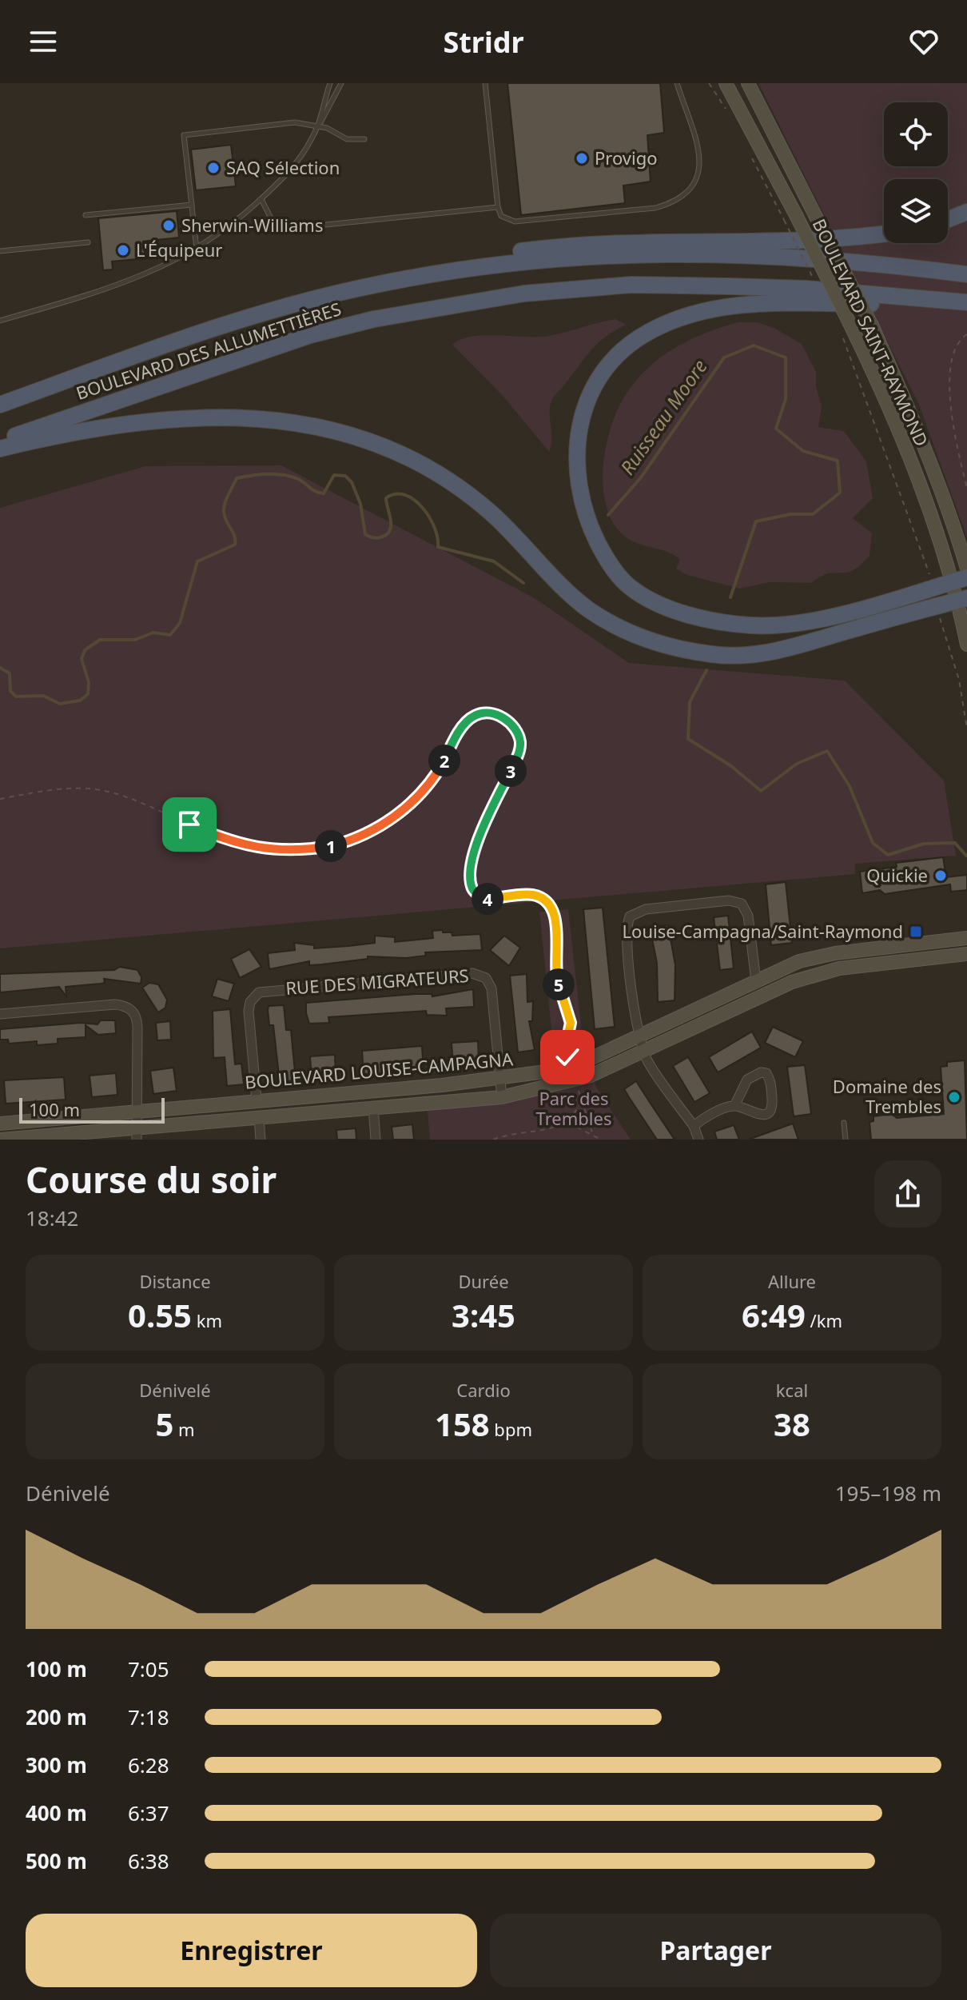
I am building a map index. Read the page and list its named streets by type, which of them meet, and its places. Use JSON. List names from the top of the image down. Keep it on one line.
{"streets":{"highway":["BOULEVARD DES ALLUMETTIÈRES"],"street":["BOULEVARD SAINT-RAYMOND","RUE DES MIGRATEURS","BOULEVARD LOUISE-CAMPAGNA"]},"crossings":[["RUE DES MIGRATEURS","BOULEVARD LOUISE-CAMPAGNA"]],"water":["Ruisseau Moore"],"parks":["Parc des Trembles"],"places":{"other":["Provigo","SAQ Sélection","Sherwin-Williams","L'Équipeur","Quickie","Domaine des Trembles"],"transit":["Louise-Campagna/Saint-Raymond"]},"scale_bar":"100 m","page":{"header":"Stridr","pins":["2","3","1","4","5"],"scale":"100 m","heading":["Course du soir","18:42"],"stats":[["Distance","0.55 km"],["Durée","3:45"],["Allure","6:49 /km"],["Dénivelé","5 m"],["Cardio","158 bpm"],["kcal","38"]],"chart":["Dénivelé","195–198 m"],"list":[{"name":"100 m","note":"7:05"},{"name":"200 m","note":"7:18"},{"name":"300 m","note":"6:28"},{"name":"400 m","note":"6:37"},{"name":"500 m","note":"6:38"}],"buttons":["Enregistrer","Partager"]}}
